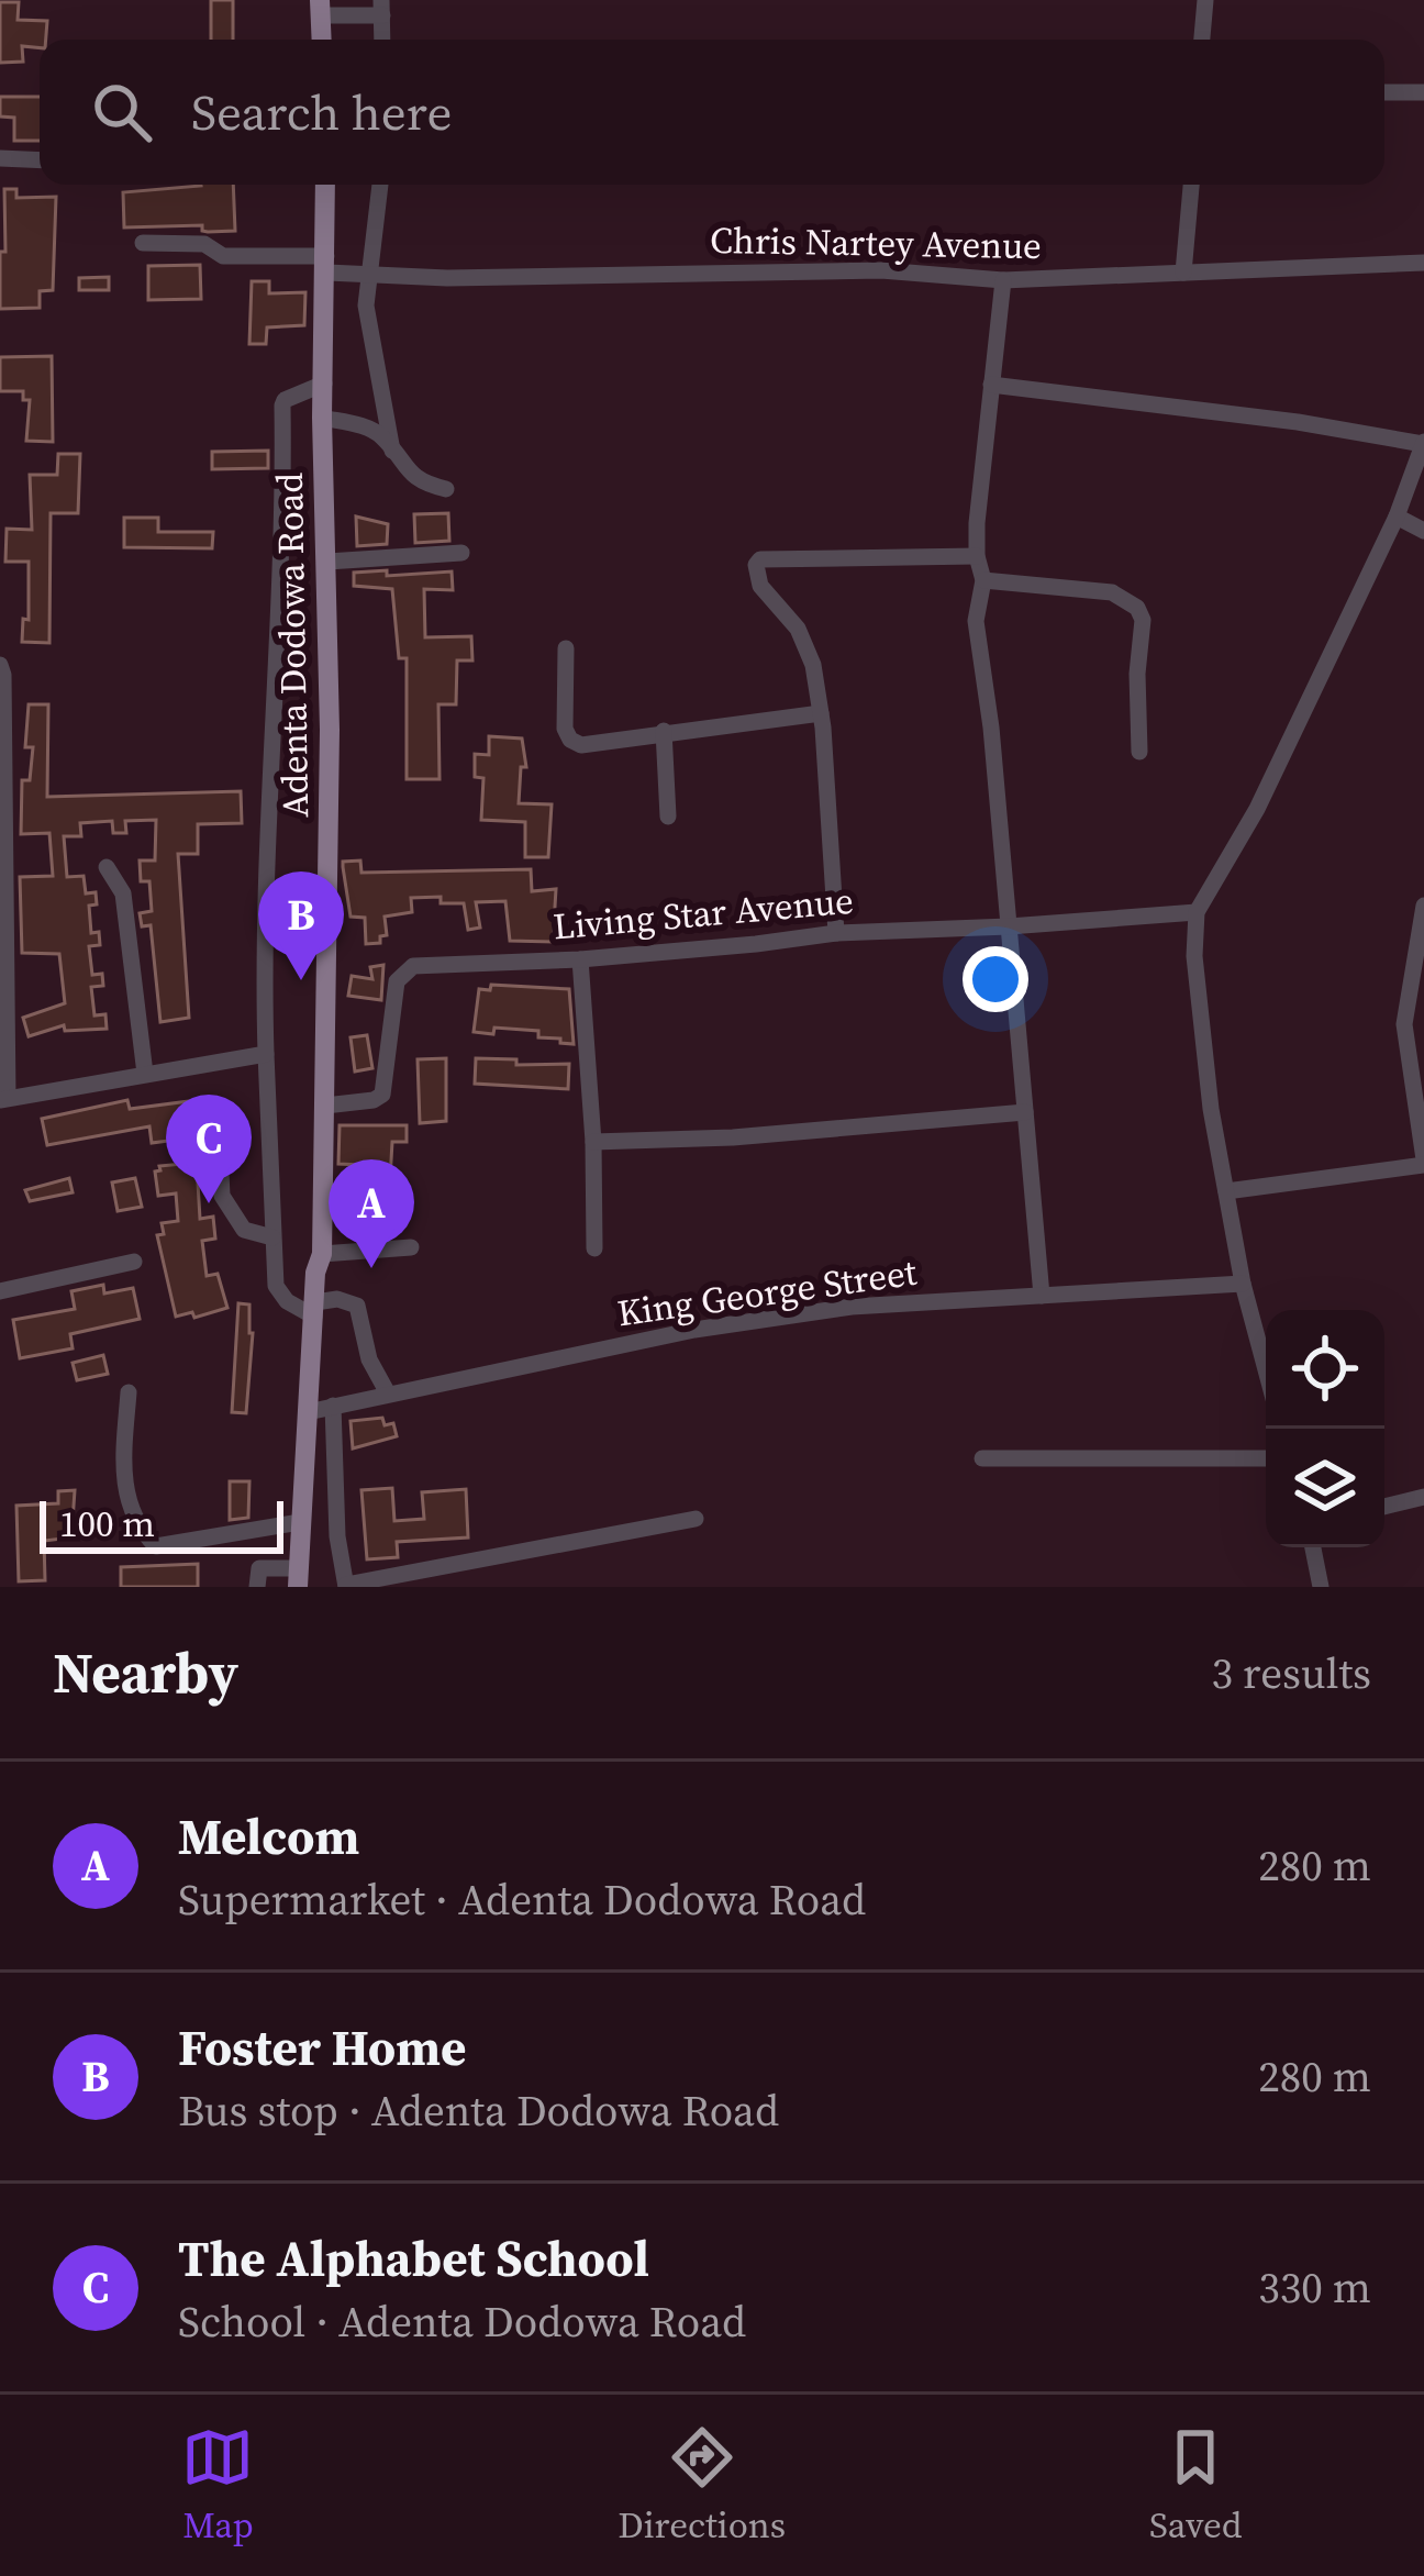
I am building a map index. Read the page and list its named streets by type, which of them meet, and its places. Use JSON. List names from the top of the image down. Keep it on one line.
{"streets":{"main road":["Adenta Dodowa Road"],"street":["Chris Nartey Avenue","Living Star Avenue","King George Street"]},"crossings":[["Chris Nartey Avenue","Adenta Dodowa Road"],["Adenta Dodowa Road","Living Star Avenue"],["Adenta Dodowa Road","King George Street"]],"scale_bar":"100 m","page":{"search":"Search here","pins":["B","C","A"],"scale":"100 m","heading":["Nearby","3 results"],"list":[{"mark":"A","name":"Melcom","note":"Supermarket · Adenta Dodowa Road","value":"280 m"},{"mark":"B","name":"Foster Home","note":"Bus stop · Adenta Dodowa Road","value":"280 m"},{"mark":"C","name":"The Alphabet School","note":"School · Adenta Dodowa Road","value":"330 m"}],"nav":["Map","Directions","Saved"]}}
